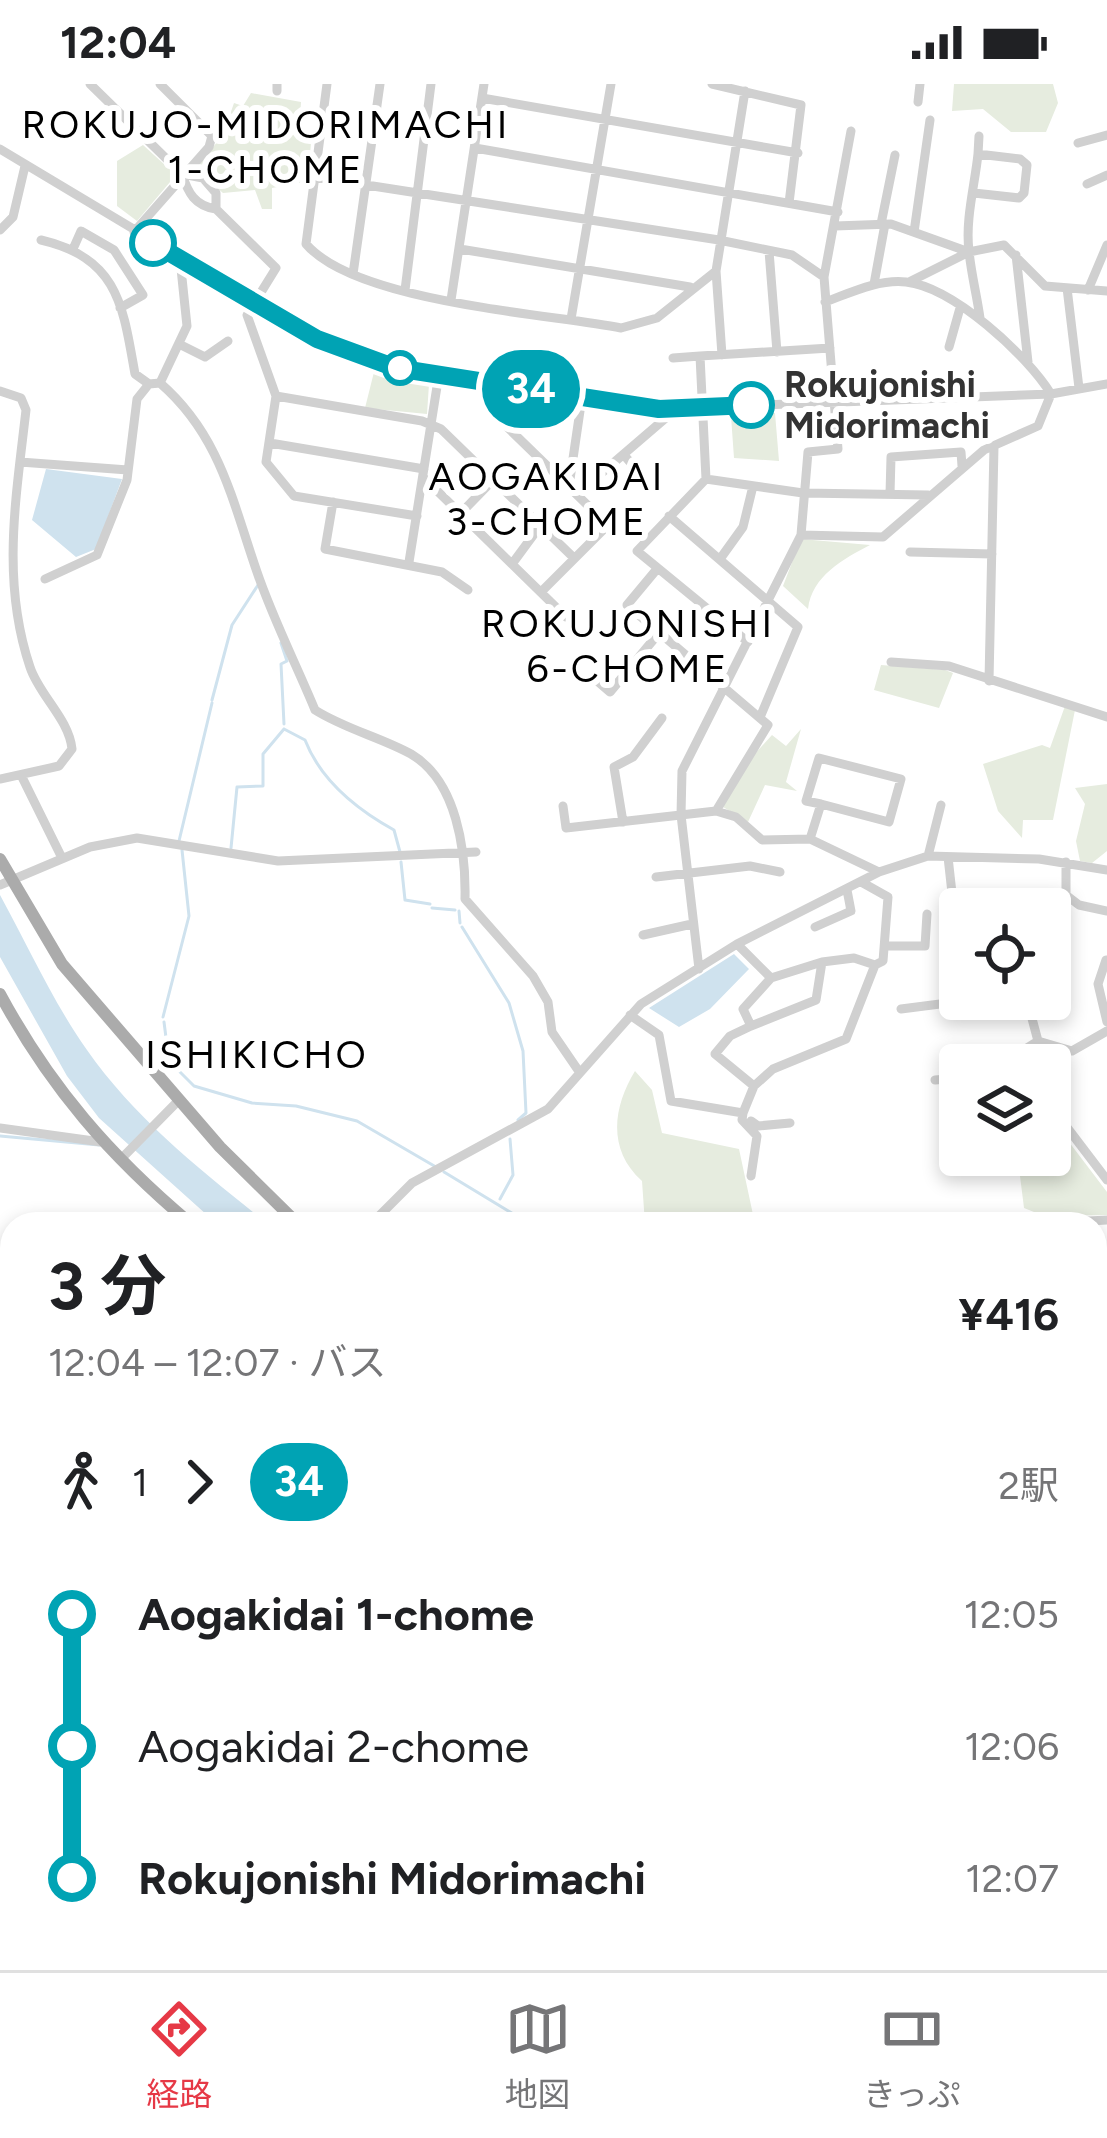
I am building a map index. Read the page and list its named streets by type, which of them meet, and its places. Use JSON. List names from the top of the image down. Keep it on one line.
{"districts":["ROKUJO-MIDORIMACHI 1-CHOME","AOGAKIDAI 3-CHOME","ROKUJONISHI 6-CHOME","ISHIKICHO"],"places":["Rokujonishi Midorimachi"],"lines":["bus line 34"],"page":{"status":"12:04","on_map":"34","heading":["3 分","12:04 – 12:07 · バス","¥416"],"legs":["1","34","2駅"],"list":[{"name":"Aogakidai 1-chome","value":"12:05"},{"name":"Aogakidai 2-chome","value":"12:06"},{"name":"Rokujonishi Midorimachi","value":"12:07"}],"tabs":["経路","地図","きっぷ"]}}
